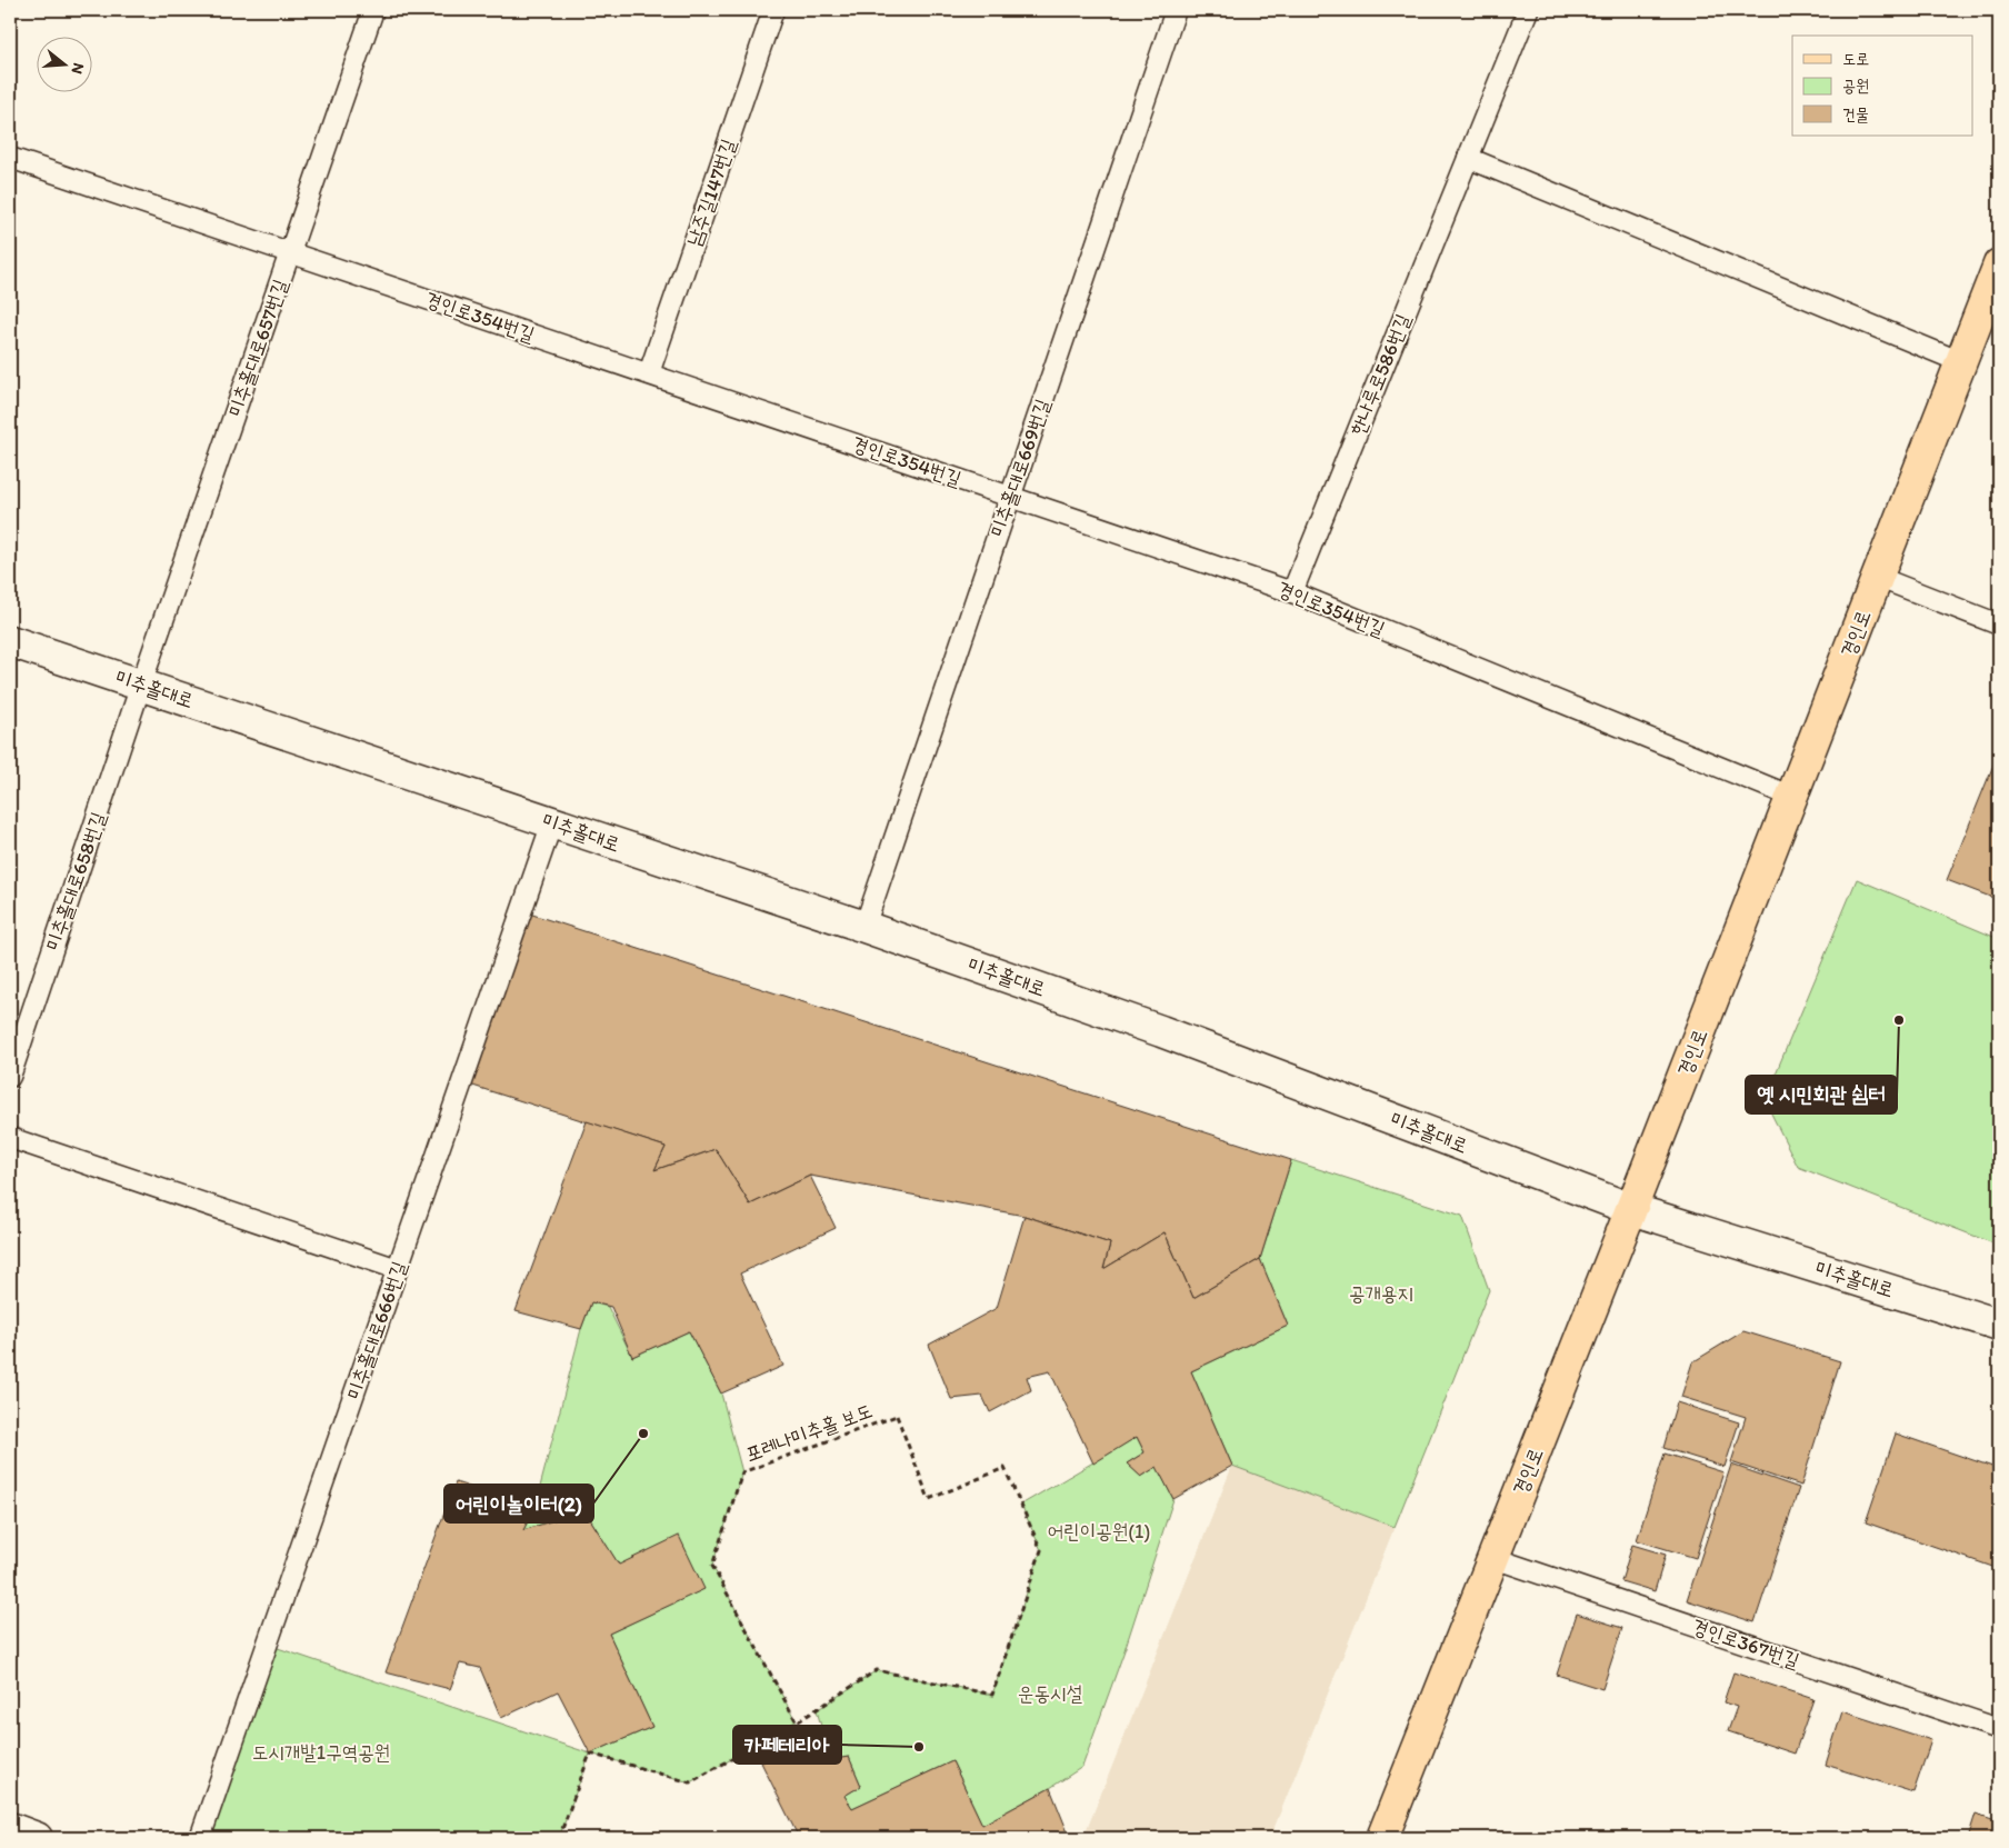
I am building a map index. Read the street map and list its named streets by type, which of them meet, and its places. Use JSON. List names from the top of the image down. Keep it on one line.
{"streets":{"main road":["경인로","미추홀대로"],"lane":["남주길147번길","경인로354번길","미추홀대로657번길","한나루로586번길","미추홀대로669번길","미추홀대로658번길","미추홀대로666번길","경인로367번길"],"path":["포레나미추홀 보도"]},"crossings":[["남주길147번길","경인로354번길"],["경인로354번길","미추홀대로657번길"],["경인로354번길","한나루로586번길"],["경인로354번길","미추홀대로669번길"],["경인로354번길","경인로"],["미추홀대로657번길","미추홀대로"],["미추홀대로657번길","미추홀대로658번길"],["미추홀대로669번길","미추홀대로"],["경인로","미추홀대로"],["경인로","경인로367번길"],["미추홀대로","미추홀대로658번길"],["미추홀대로","미추홀대로666번길"]],"parks":["공개용지","어린이공원(1)","운동시설","도시개발1구역공원"],"places":["옛 시민회관 쉼터","어린이놀이터(2)","카페테리아"],"legend":["도로","공원","건물"],"north":"right"}
